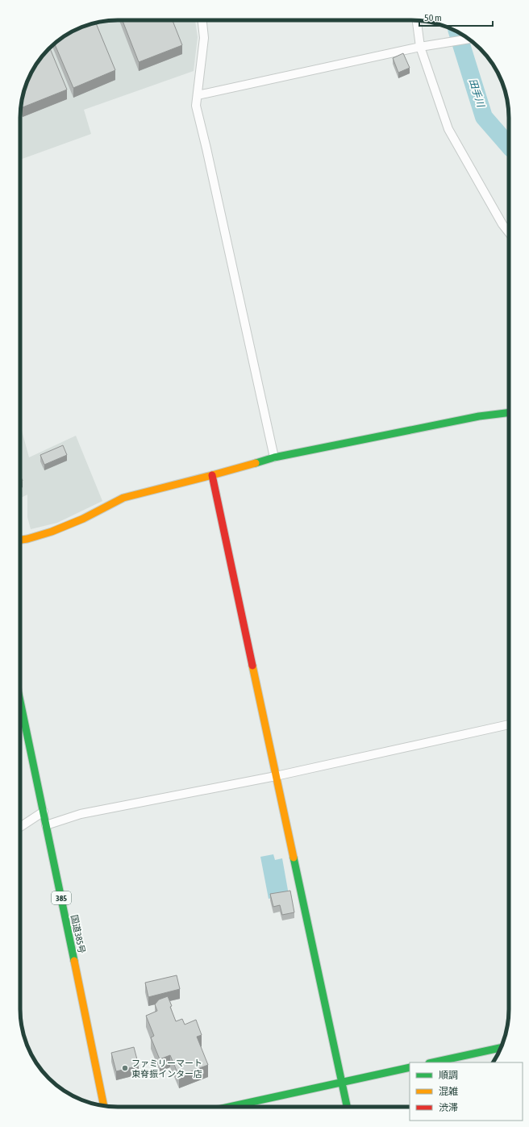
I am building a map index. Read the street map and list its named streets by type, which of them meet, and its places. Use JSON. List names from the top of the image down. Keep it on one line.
{"streets":{"main road":["385","国道385号"]},"water":["田手川"],"places":["ファミリーマート 東脊振インター店"],"legend":["順調","混雑","渋滞"],"scale_bar":"50 m"}
